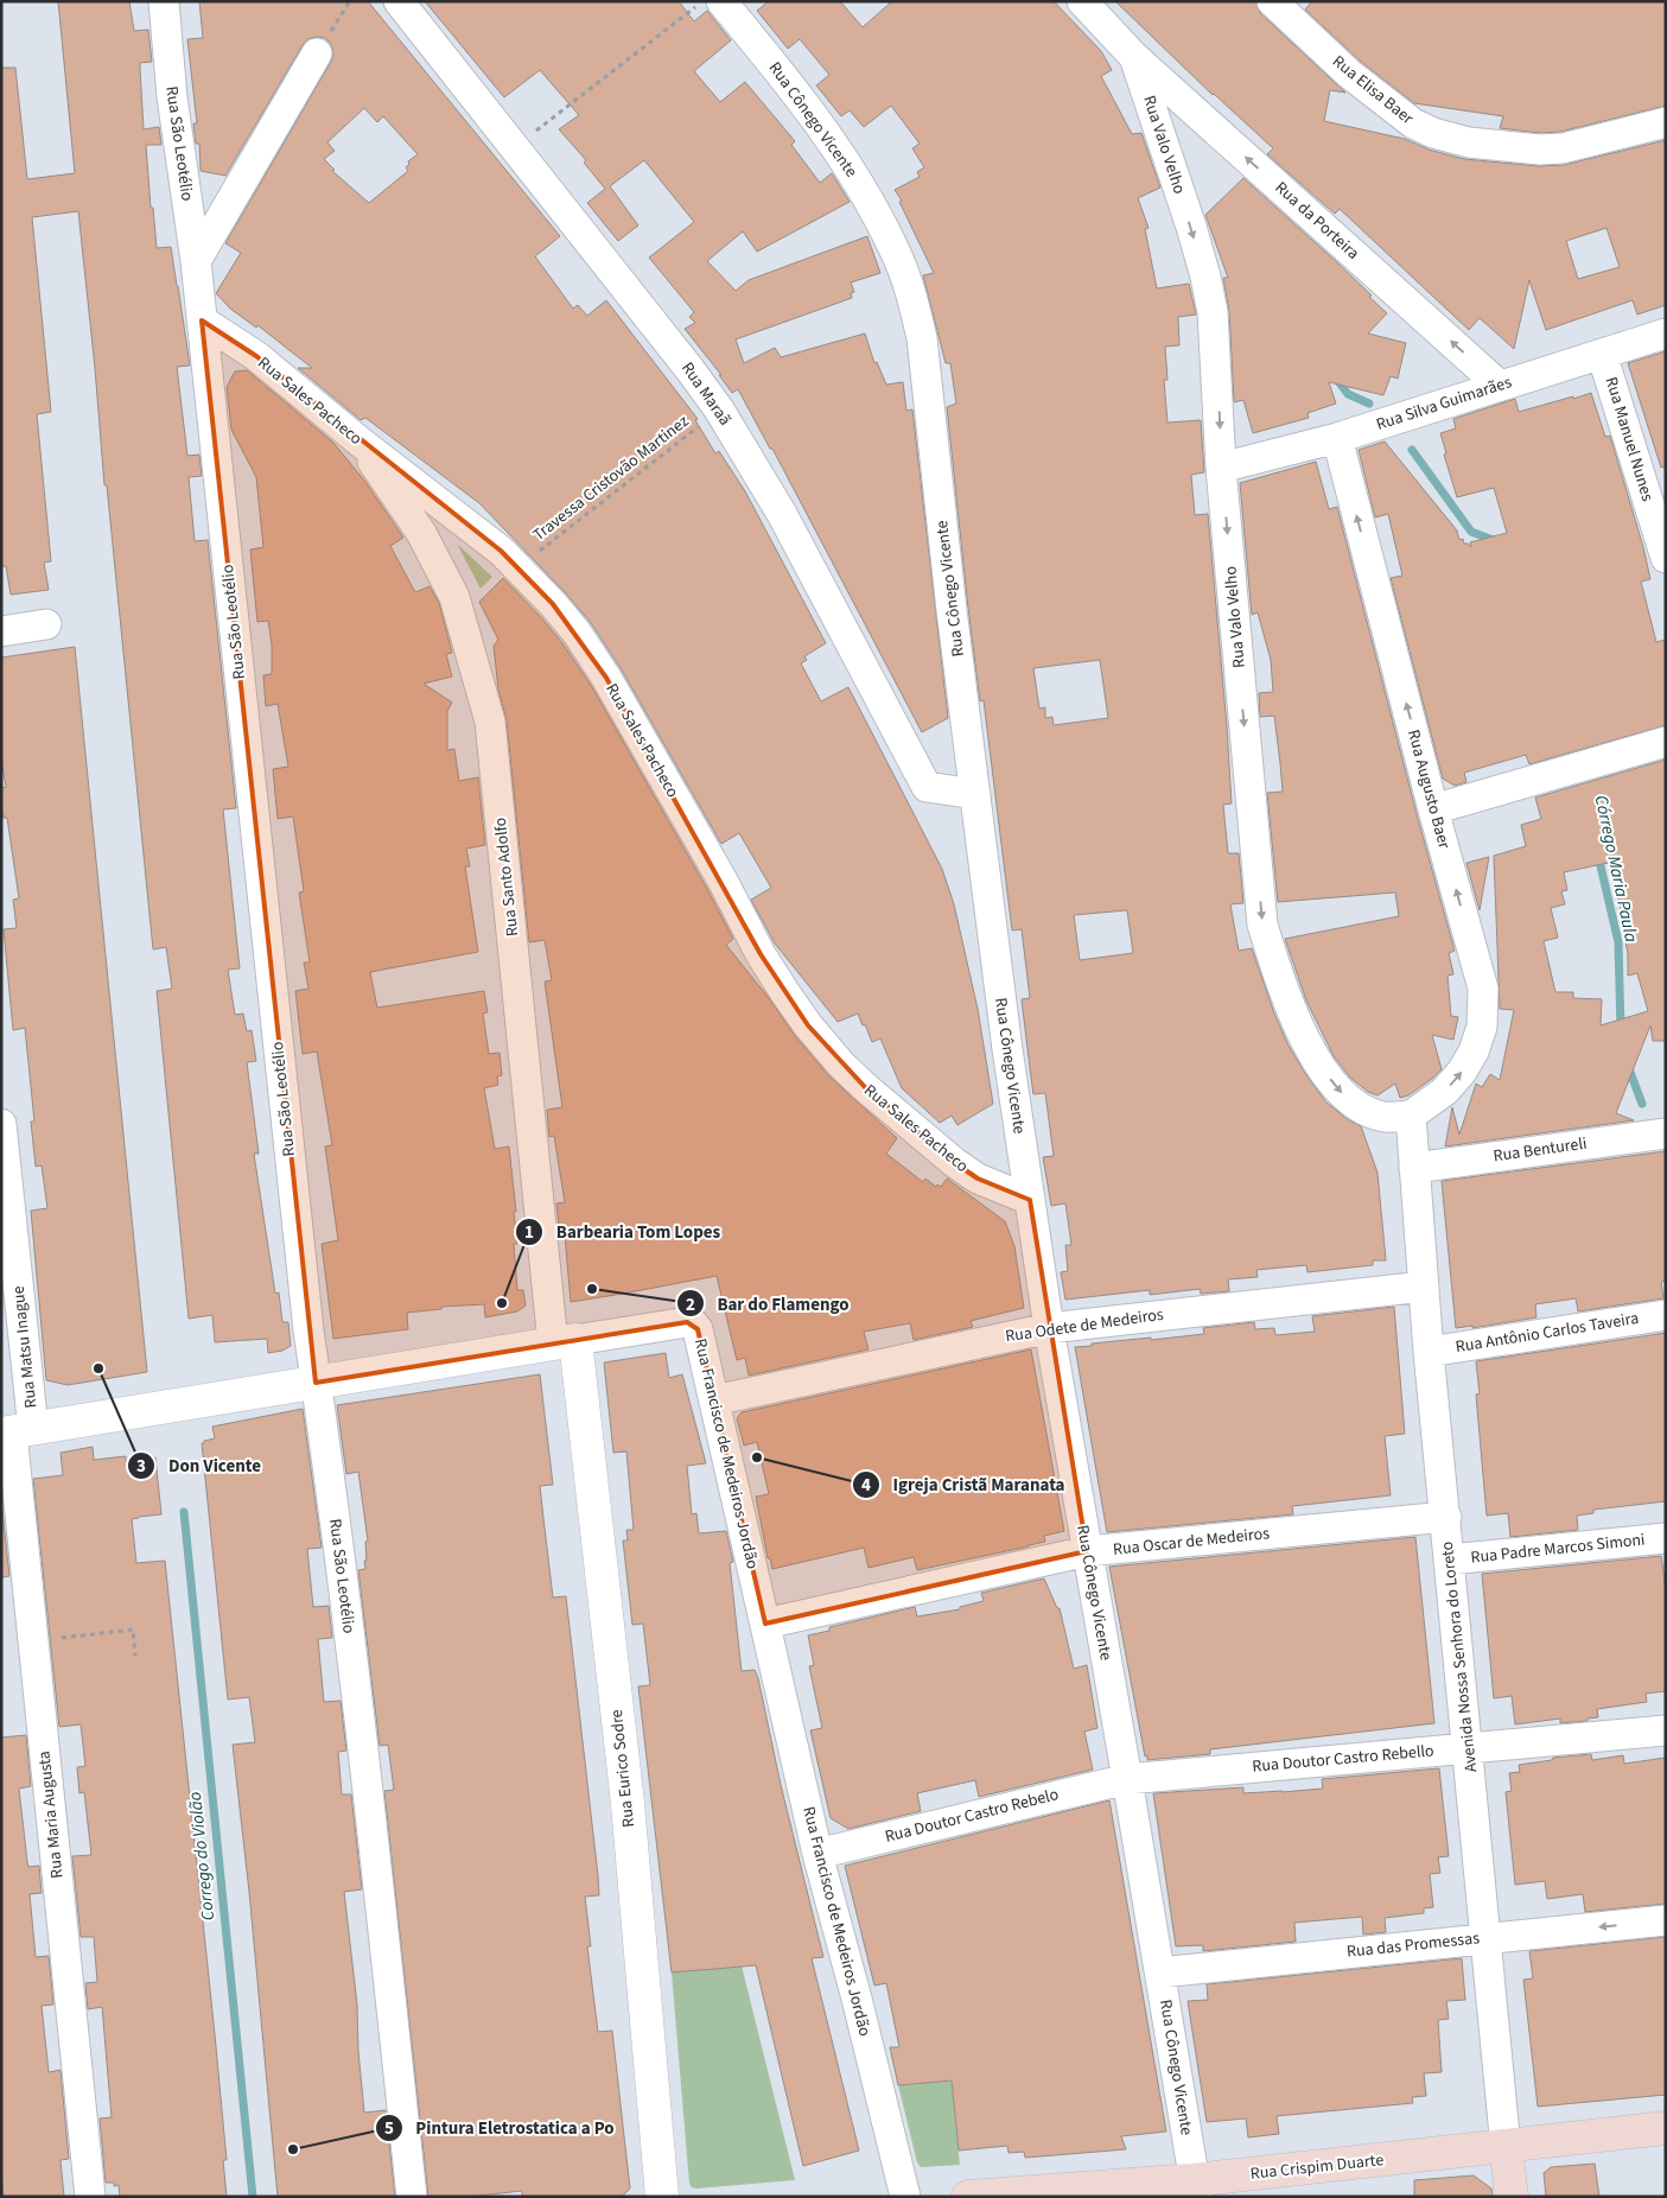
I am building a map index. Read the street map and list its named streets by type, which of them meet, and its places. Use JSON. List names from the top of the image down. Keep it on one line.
{"streets":{"main road":["Avenida Nossa Senhora do Loreto","Rua Crispim Duarte"],"street":["Rua Elisa Baer","Rua Cônego Vicente","Rua São Leotélio","Rua Valo Velho","Rua da Porteira","Rua Maraã","Rua Sales Pacheco","Rua Silva Guimarães","Rua Manuel Nunes","Rua Augusto Baer","Rua Santo Adolfo","Rua Bentureli","Rua Odete de Medeiros","Rua Antônio Carlos Taveira","Rua Matsu Inague","Rua Francisco de Medeiros Jordão","Rua Oscar de Medeiros","Rua Padre Marcos Simoni","Rua Doutor Castro Rebello","Rua Eurico Sodre","Rua Maria Augusta","Rua Doutor Castro Rebelo","Rua das Promessas"],"path":["Travessa Cristovão Martinez"]},"crossings":[["Rua Cônego Vicente","Rua Maraã"],["Rua Cônego Vicente","Rua Sales Pacheco"],["Rua Cônego Vicente","Rua Odete de Medeiros"],["Rua Cônego Vicente","Rua Oscar de Medeiros"],["Rua Cônego Vicente","Rua Doutor Castro Rebello"],["Rua Cônego Vicente","Rua Doutor Castro Rebelo"],["Rua Cônego Vicente","Rua das Promessas"],["Rua Cônego Vicente","Rua Crispim Duarte"],["Rua São Leotélio","Rua Sales Pacheco"],["Rua São Leotélio","Rua Francisco de Medeiros Jordão"],["Rua Valo Velho","Rua da Porteira"],["Rua Valo Velho","Rua Silva Guimarães"],["Rua Valo Velho","Rua Augusto Baer"],["Rua Valo Velho","Avenida Nossa Senhora do Loreto"],["Rua da Porteira","Rua Silva Guimarães"],["Rua Maraã","Travessa Cristovão Martinez"],["Rua Sales Pacheco","Travessa Cristovão Martinez"],["Rua Sales Pacheco","Rua Santo Adolfo"],["Rua Silva Guimarães","Rua Manuel Nunes"],["Rua Silva Guimarães","Rua Augusto Baer"],["Rua Augusto Baer","Avenida Nossa Senhora do Loreto"],["Rua Santo Adolfo","Rua Francisco de Medeiros Jordão"],["Rua Santo Adolfo","Rua Eurico Sodre"],["Rua Bentureli","Avenida Nossa Senhora do Loreto"],["Rua Odete de Medeiros","Rua Francisco de Medeiros Jordão"],["Rua Odete de Medeiros","Avenida Nossa Senhora do Loreto"],["Rua Antônio Carlos Taveira","Avenida Nossa Senhora do Loreto"],["Rua Matsu Inague","Rua Francisco de Medeiros Jordão"],["Rua Matsu Inague","Rua Maria Augusta"],["Rua Francisco de Medeiros Jordão","Rua Oscar de Medeiros"],["Rua Francisco de Medeiros Jordão","Rua Eurico Sodre"],["Rua Francisco de Medeiros Jordão","Rua Maria Augusta"],["Rua Francisco de Medeiros Jordão","Rua Doutor Castro Rebelo"],["Rua Oscar de Medeiros","Avenida Nossa Senhora do Loreto"],["Rua Padre Marcos Simoni","Avenida Nossa Senhora do Loreto"],["Avenida Nossa Senhora do Loreto","Rua Doutor Castro Rebello"],["Avenida Nossa Senhora do Loreto","Rua das Promessas"],["Avenida Nossa Senhora do Loreto","Rua Crispim Duarte"],["Rua Doutor Castro Rebello","Rua Doutor Castro Rebelo"]],"one_way":["Rua Valo Velho","Rua da Porteira","Rua Augusto Baer","Rua das Promessas"],"water":["Córrego Maria Paula","Corrego do Violão"],"places":["Bar do Flamengo","Barbearia Tom Lopes","Don Vicente","Igreja Cristã Maranata","Pintura Eletrostatica a Po"]}
